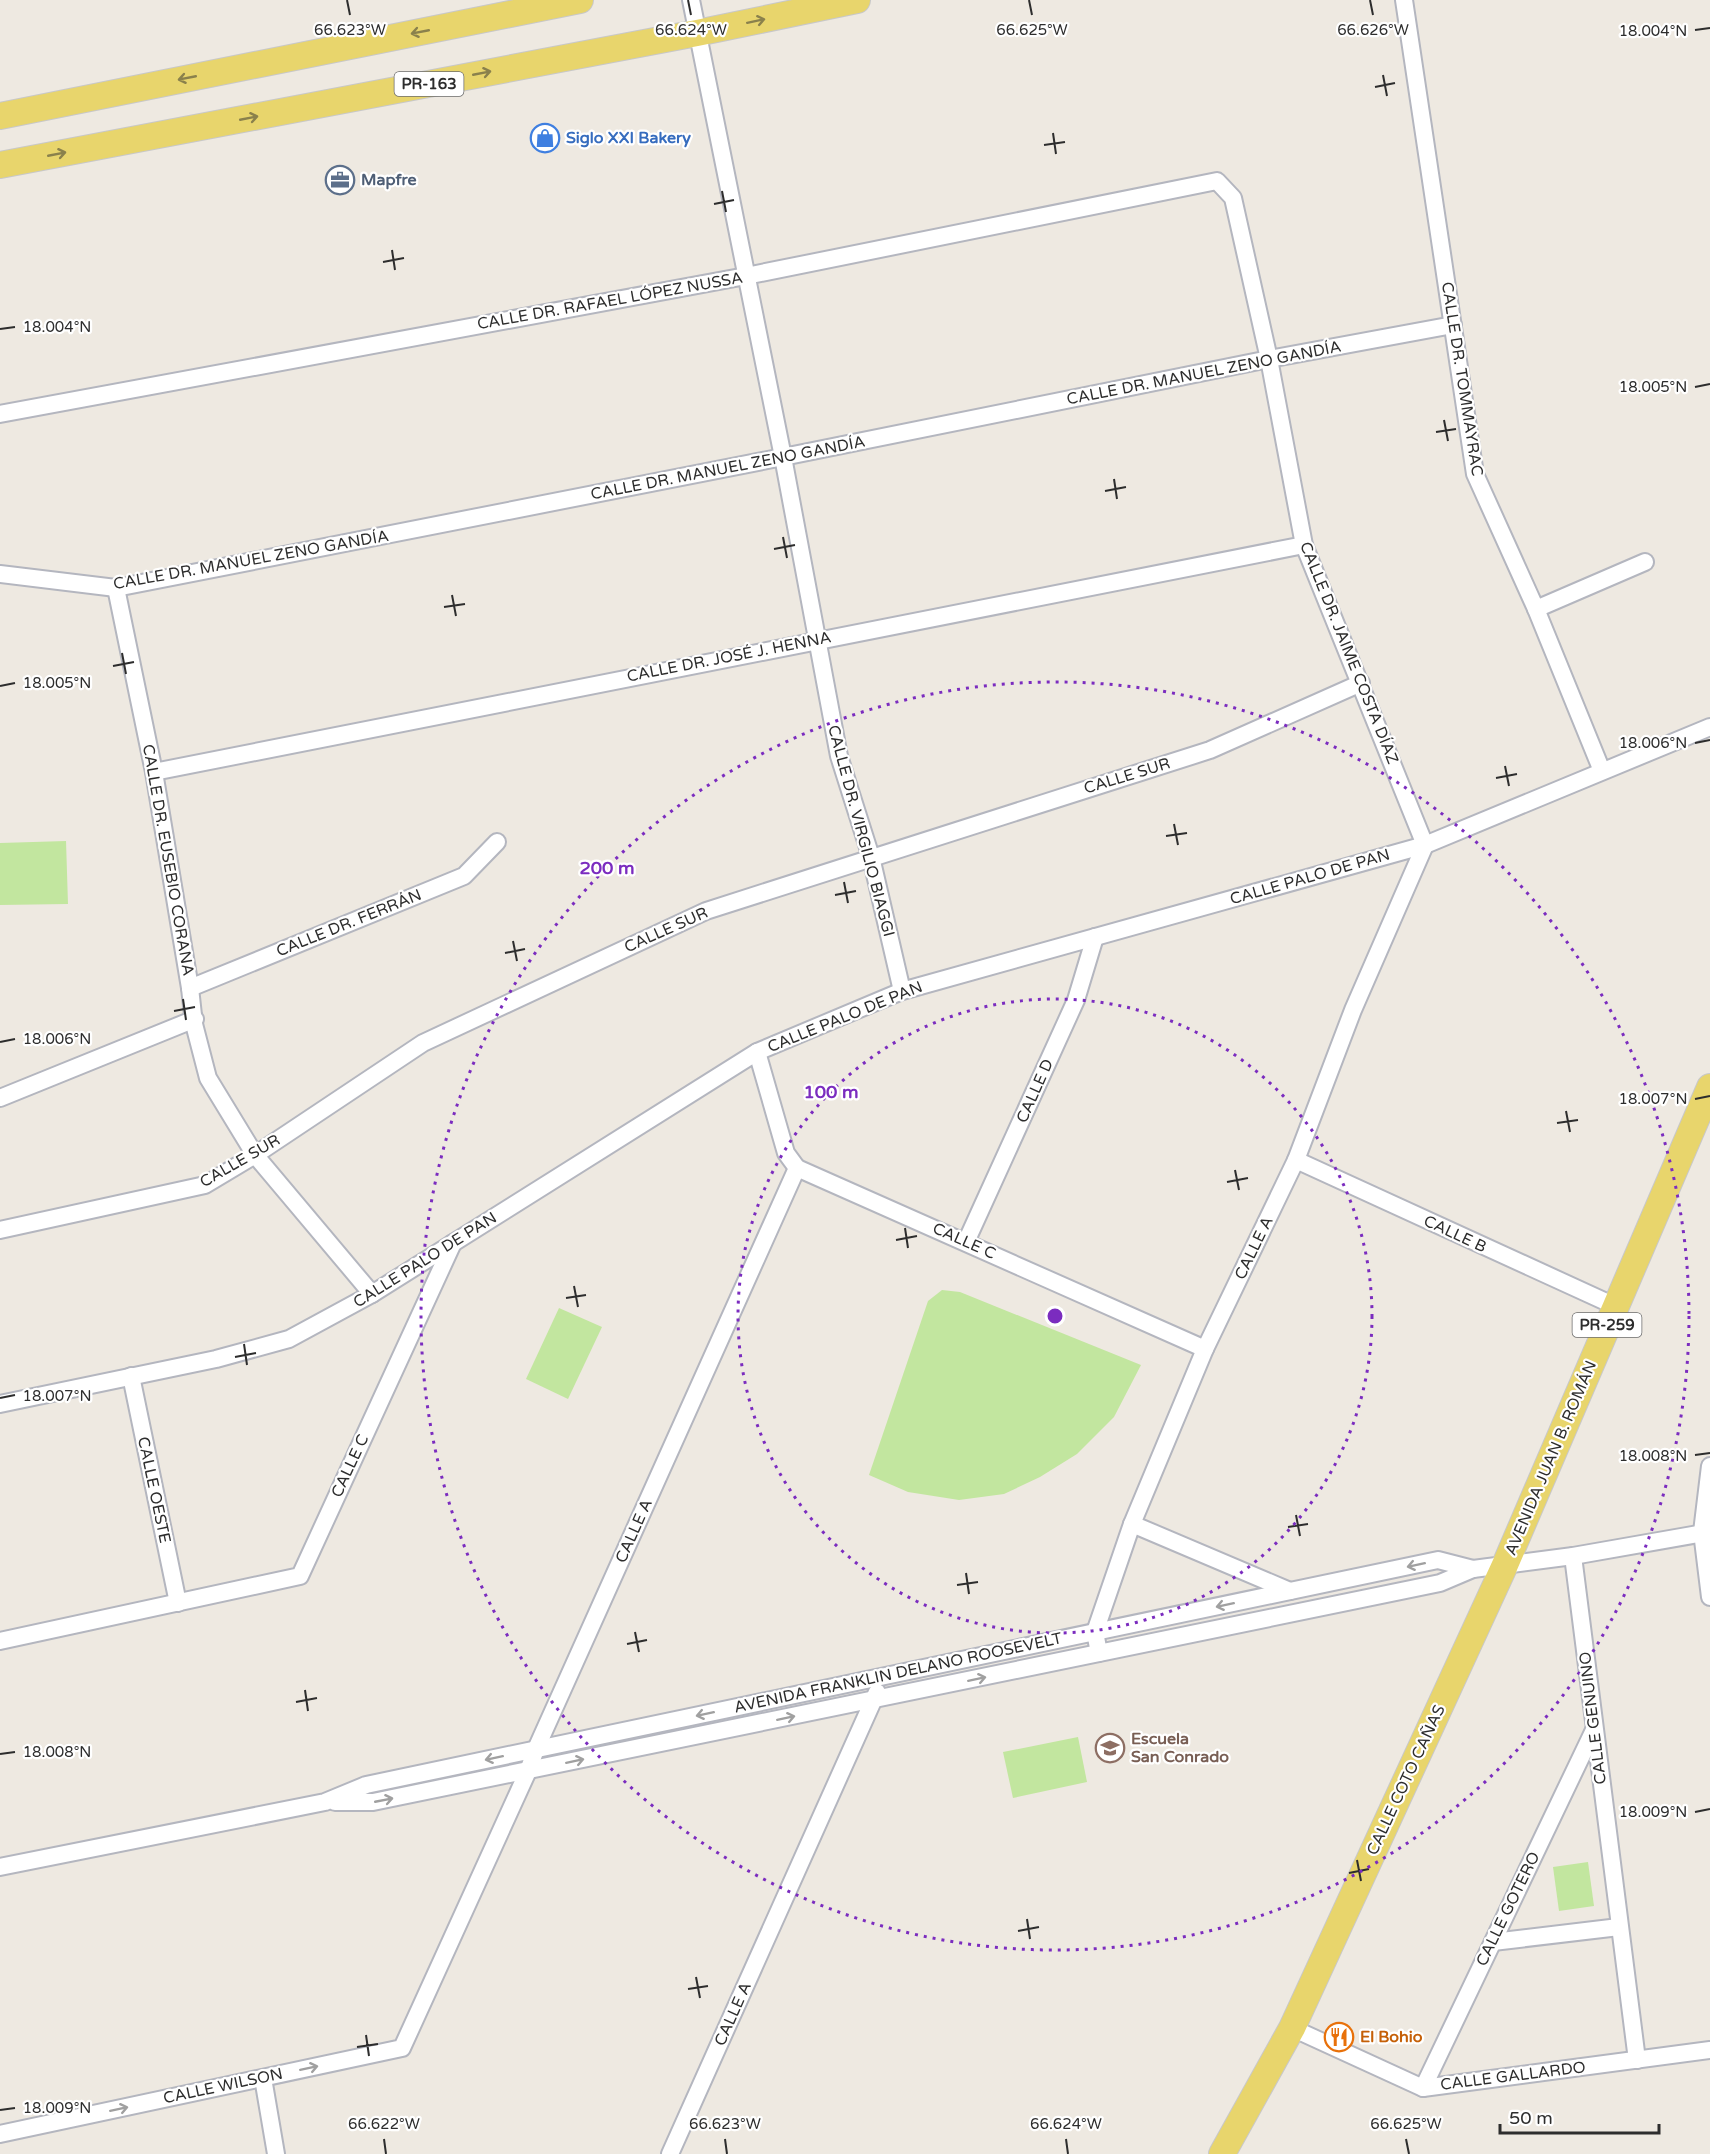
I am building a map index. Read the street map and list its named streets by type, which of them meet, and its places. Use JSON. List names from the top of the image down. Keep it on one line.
{"streets":{"main road":["PR-163","PR-259","AVENIDA JUAN B. ROMÁN","CALLE COTO CAÑAS"],"street":["CALLE DR. RAFAEL LÓPEZ NUSSA","CALLE DR. MANUEL ZENO GANDÍA","CALLE DR. TOMMAYRAC","CALLE DR. JAIME COSTA DÍAZ","CALLE DR. JOSÉ J. HENNA","CALLE SUR","CALLE DR. VIRGILIO BIAGGI","CALLE DR. EUSEBIO CORANA","CALLE PALO DE PAN","CALLE DR. FERRÁN","CALLE D","CALLE B","CALLE C","CALLE A","CALLE OESTE","AVENIDA FRANKLIN DELANO ROOSEVELT","CALLE GENUINO","CALLE GOTERO","CALLE GALLARDO","CALLE WILSON"]},"crossings":[["PR-163","CALLE DR. VIRGILIO BIAGGI"],["CALLE DR. RAFAEL LÓPEZ NUSSA","CALLE DR. JAIME COSTA DÍAZ"],["CALLE DR. RAFAEL LÓPEZ NUSSA","CALLE DR. VIRGILIO BIAGGI"],["CALLE DR. MANUEL ZENO GANDÍA","CALLE DR. TOMMAYRAC"],["CALLE DR. MANUEL ZENO GANDÍA","CALLE DR. JAIME COSTA DÍAZ"],["CALLE DR. MANUEL ZENO GANDÍA","CALLE DR. VIRGILIO BIAGGI"],["CALLE DR. MANUEL ZENO GANDÍA","CALLE DR. EUSEBIO CORANA"],["CALLE DR. TOMMAYRAC","CALLE PALO DE PAN"],["CALLE DR. JAIME COSTA DÍAZ","CALLE DR. JOSÉ J. HENNA"],["CALLE DR. JAIME COSTA DÍAZ","CALLE SUR"],["CALLE DR. JAIME COSTA DÍAZ","CALLE PALO DE PAN"],["CALLE DR. JAIME COSTA DÍAZ","CALLE A"],["CALLE DR. JOSÉ J. HENNA","CALLE DR. VIRGILIO BIAGGI"],["CALLE DR. JOSÉ J. HENNA","CALLE DR. EUSEBIO CORANA"],["CALLE SUR","CALLE DR. VIRGILIO BIAGGI"],["CALLE SUR","CALLE DR. EUSEBIO CORANA"],["CALLE DR. VIRGILIO BIAGGI","CALLE PALO DE PAN"],["CALLE DR. EUSEBIO CORANA","CALLE PALO DE PAN"],["CALLE DR. EUSEBIO CORANA","CALLE DR. FERRÁN"],["CALLE PALO DE PAN","CALLE D"],["CALLE PALO DE PAN","CALLE C"],["CALLE PALO DE PAN","CALLE A"],["CALLE PALO DE PAN","CALLE OESTE"],["CALLE D","CALLE C"],["CALLE B","CALLE A"],["CALLE B","AVENIDA JUAN B. ROMÁN"],["CALLE C","CALLE A"],["CALLE C","CALLE OESTE"],["CALLE A","AVENIDA FRANKLIN DELANO ROOSEVELT"],["CALLE A","CALLE WILSON"],["AVENIDA JUAN B. ROMÁN","AVENIDA FRANKLIN DELANO ROOSEVELT"],["AVENIDA JUAN B. ROMÁN","CALLE COTO CAÑAS"],["AVENIDA FRANKLIN DELANO ROOSEVELT","CALLE GENUINO"],["AVENIDA FRANKLIN DELANO ROOSEVELT","CALLE COTO CAÑAS"],["CALLE GENUINO","CALLE GOTERO"],["CALLE GENUINO","CALLE GALLARDO"],["CALLE COTO CAÑAS","CALLE GALLARDO"],["CALLE GOTERO","CALLE GALLARDO"]],"one_way":["CALLE WILSON"],"places":{"shop":["Siglo XXI Bakery"],"office":["Mapfre"],"school or university":["Escuela San Conrado"],"restaurant":["El Bohio"]},"scale_bar":"50 m","coordinates":["66.623°W","66.624°W","66.625°W","66.626°W","18.004°N","18.005°N","18.006°N","18.007°N","18.008°N","18.009°N","66.622°W"],"rings":["200 m","100 m"]}
